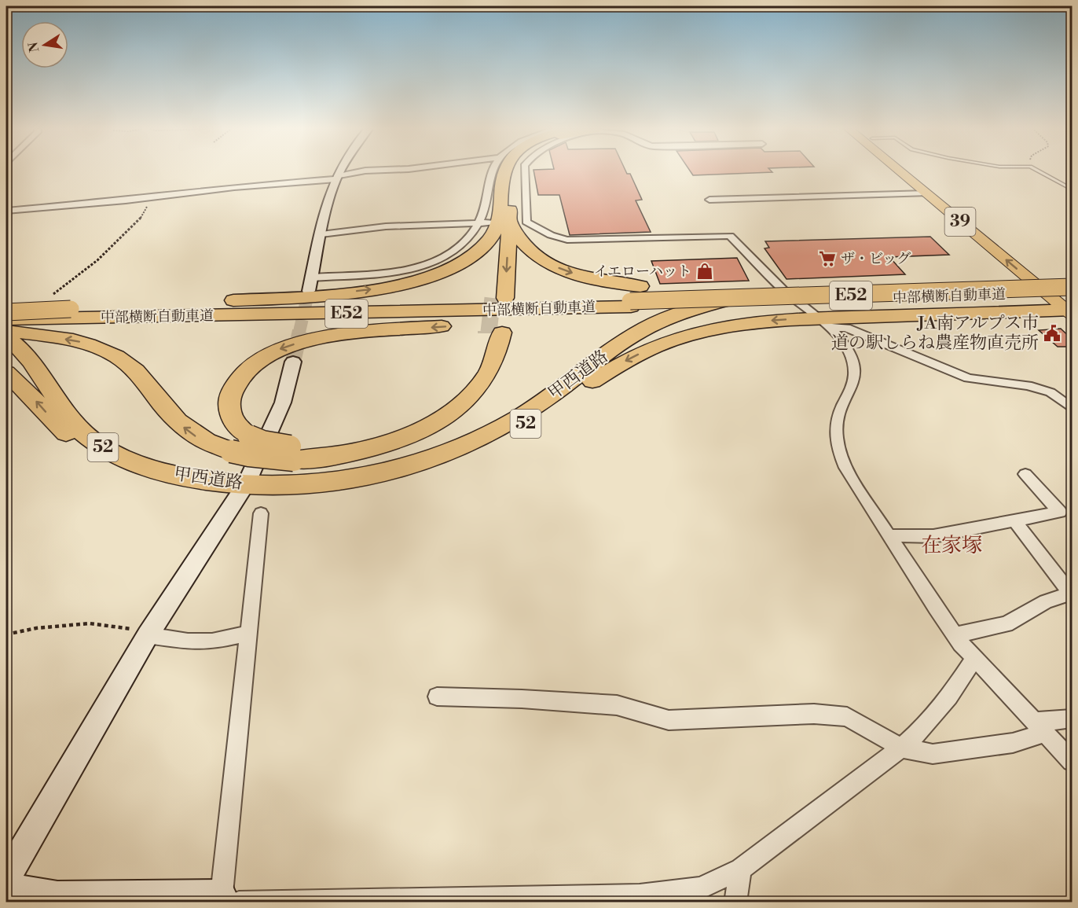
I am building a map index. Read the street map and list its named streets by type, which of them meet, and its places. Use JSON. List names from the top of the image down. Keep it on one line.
{"streets":{"highway":["E52","中部横断自動車道","甲西道路","52"],"main road":["39"]},"crossings":[["39","中部横断自動車道"],["39","甲西道路"],["中部横断自動車道","甲西道路"]],"districts":["在家塚"],"places":{"supermarket":["ザ・ビッグ"],"shop":["イエローハット"],"public building":["JA南アルプス市 道の駅しらね農産物直売所"]},"north":"left"}
